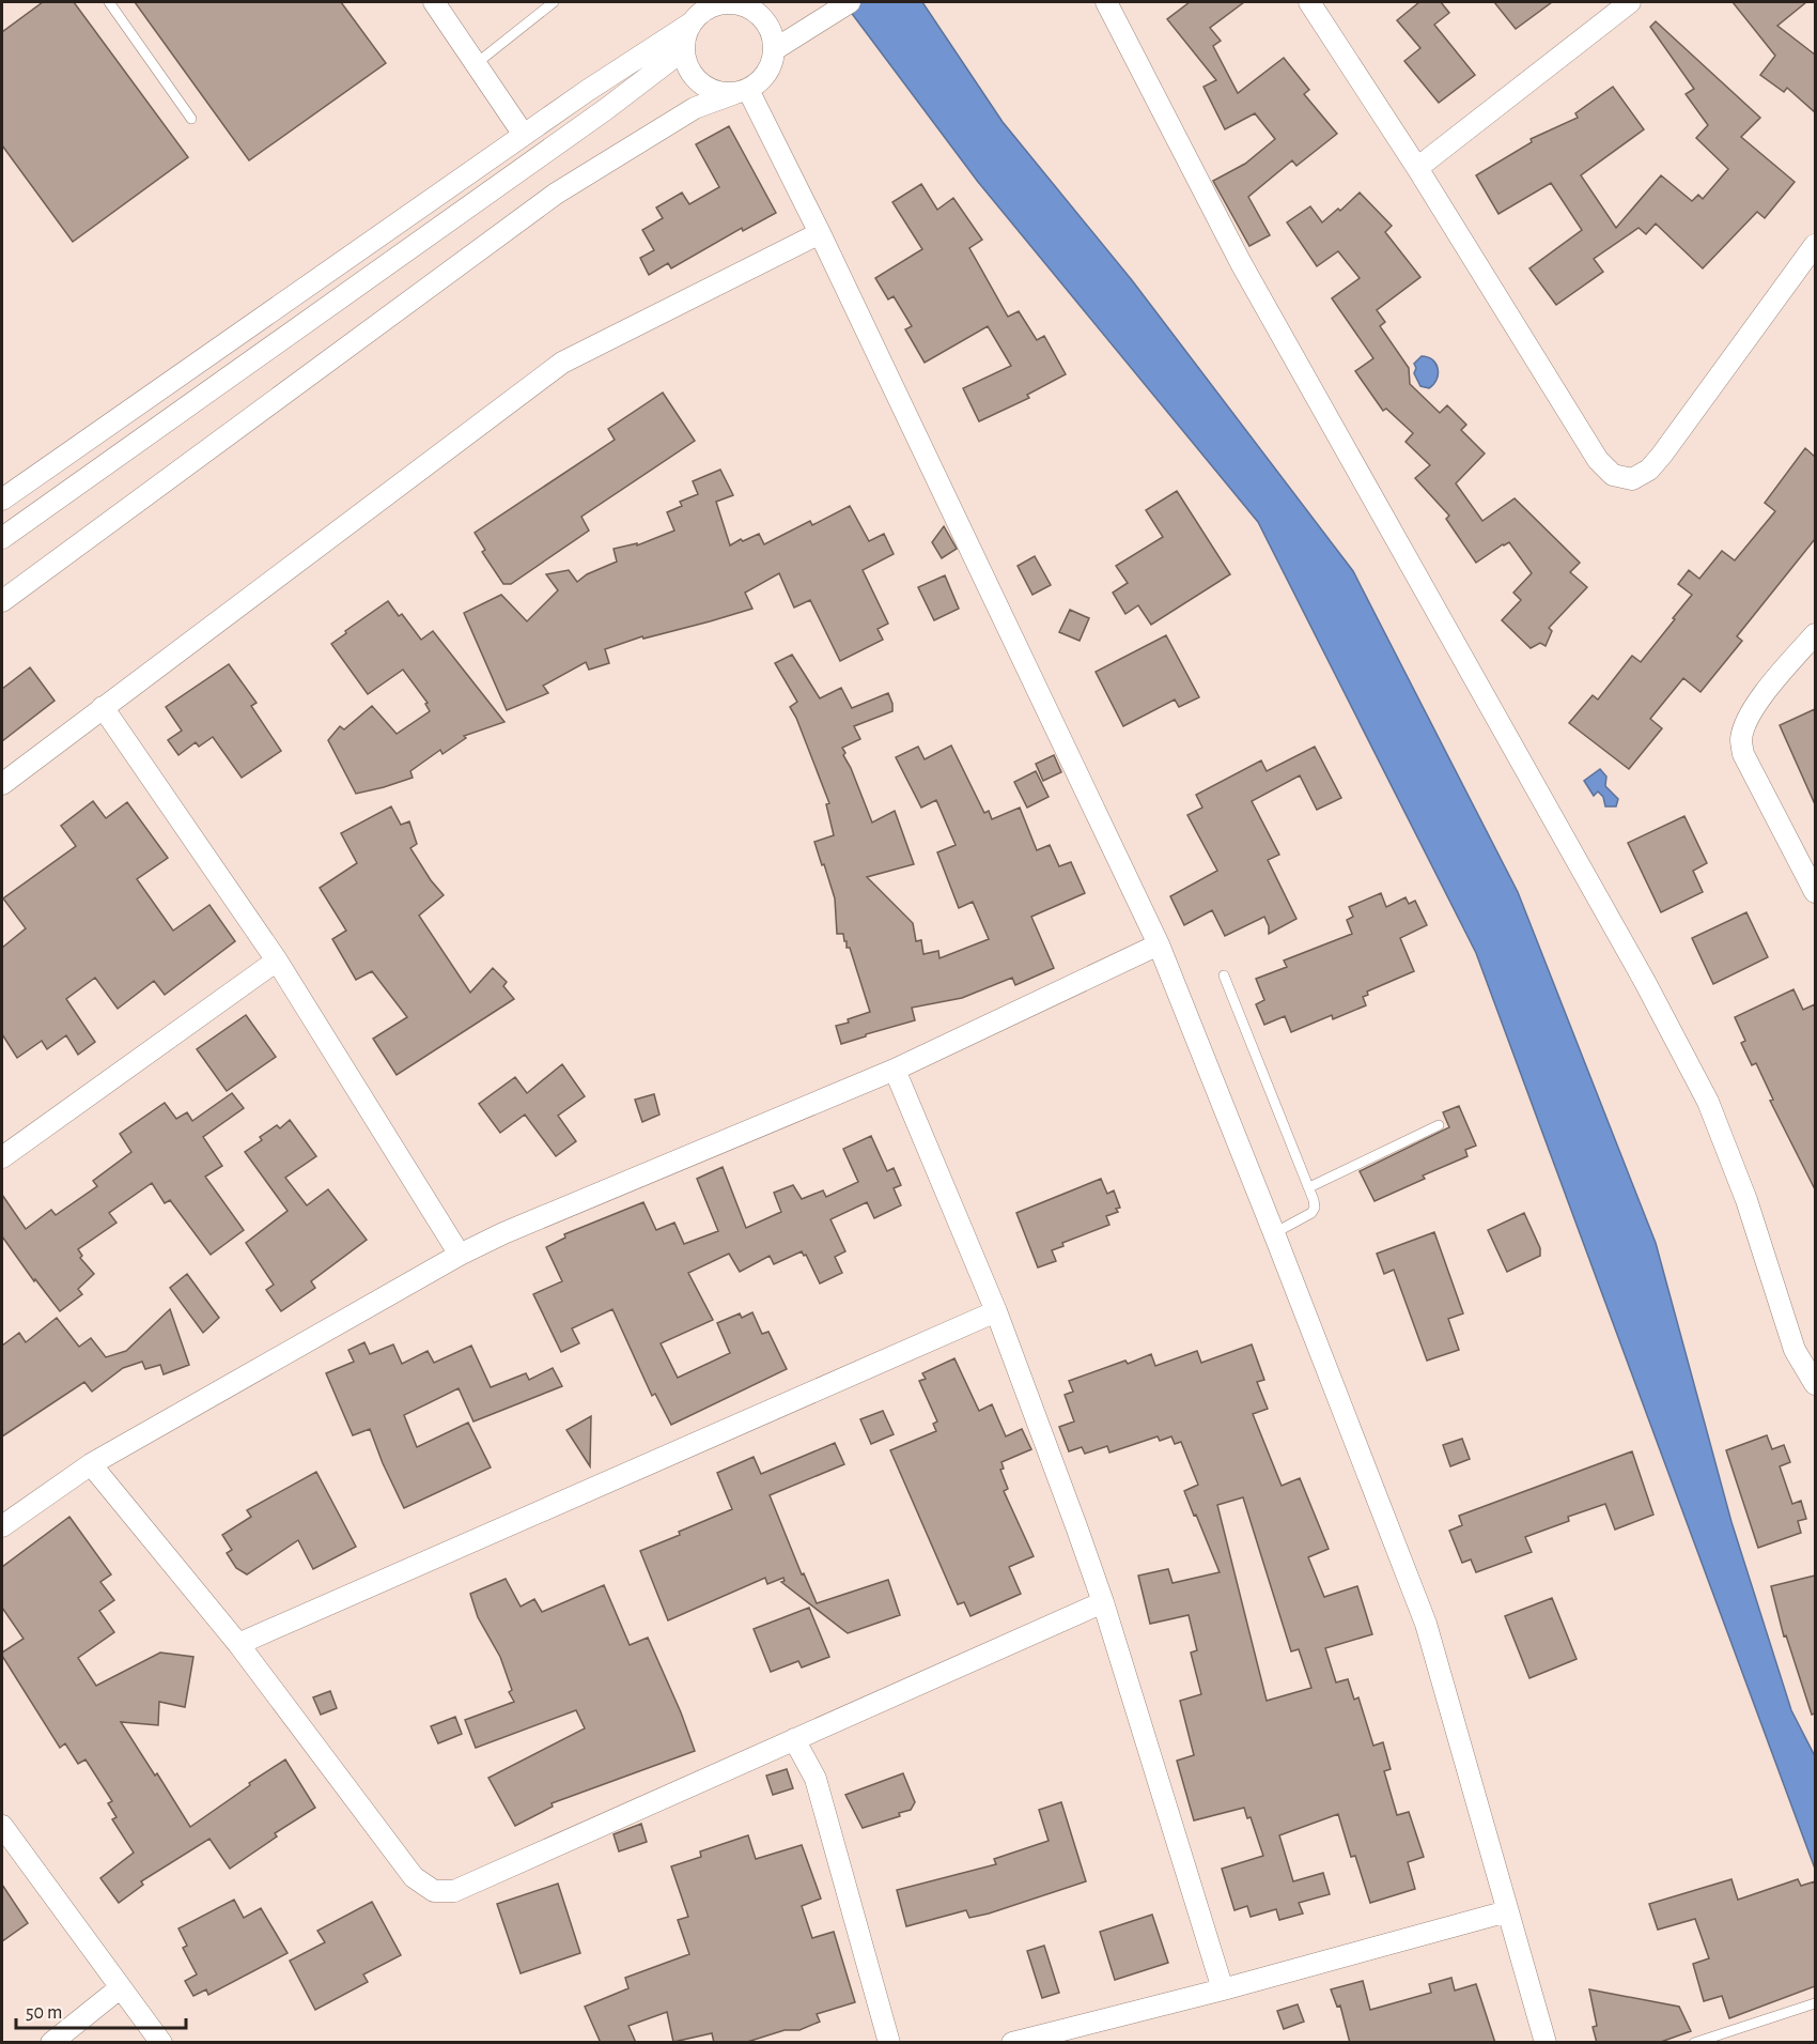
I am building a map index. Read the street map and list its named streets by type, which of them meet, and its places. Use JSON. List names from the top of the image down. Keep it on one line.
{"scale_bar":"50 m"}
